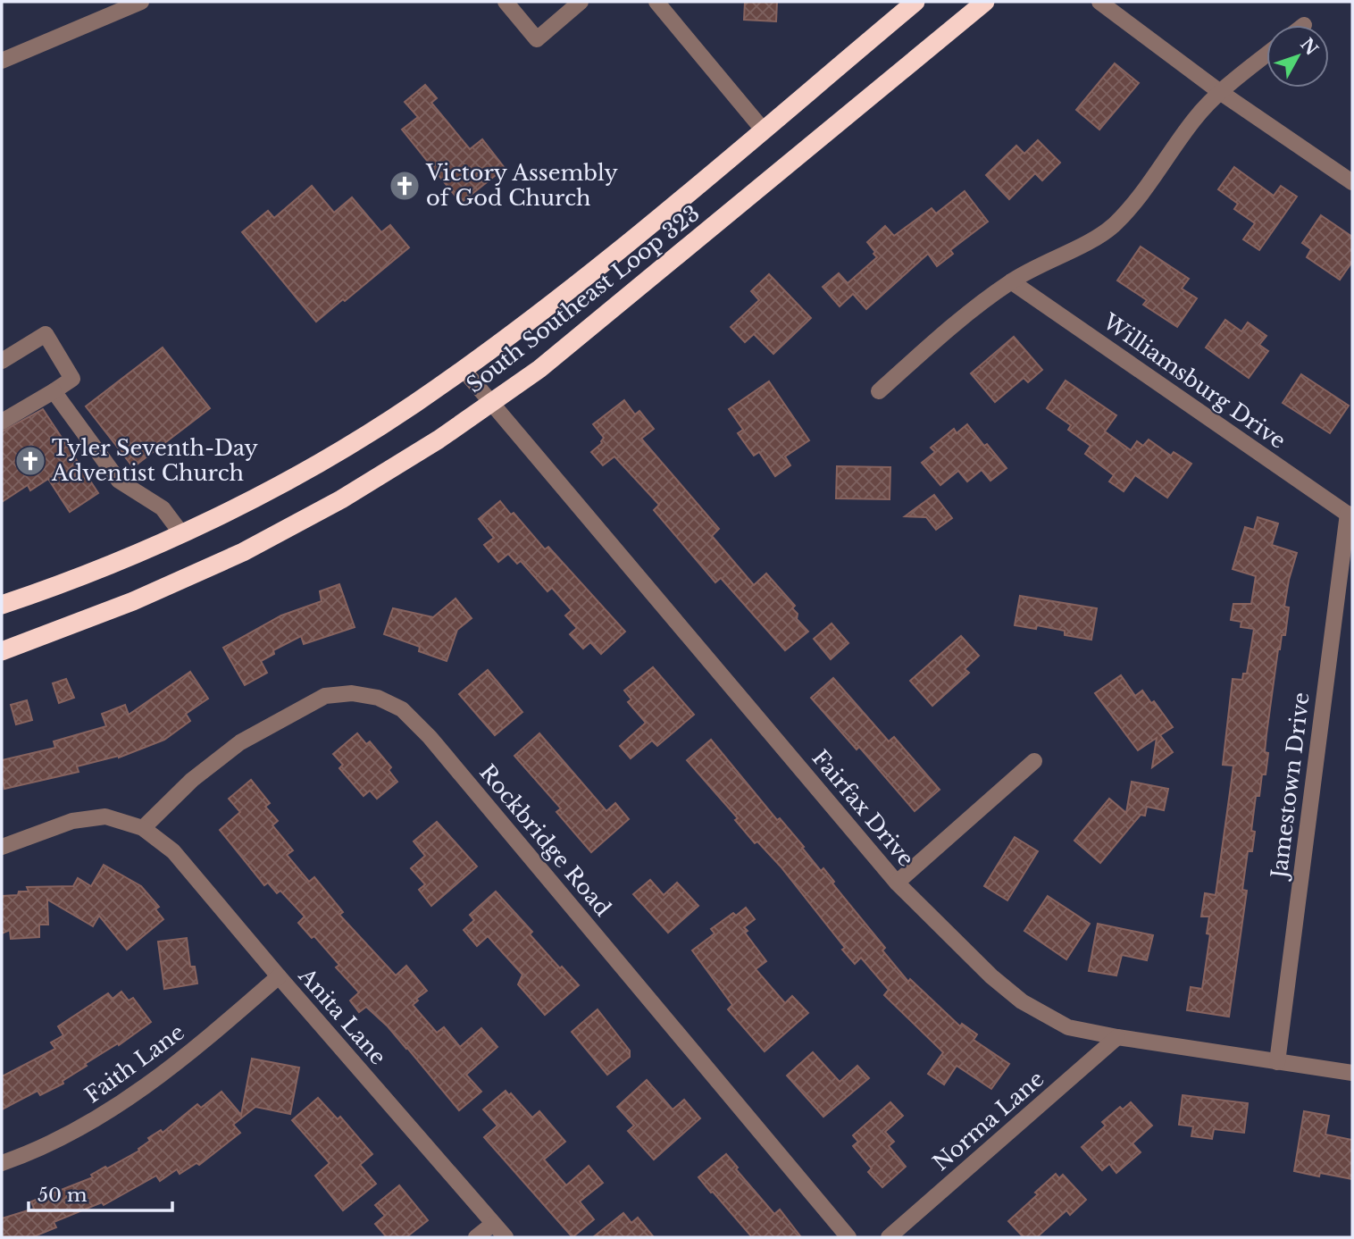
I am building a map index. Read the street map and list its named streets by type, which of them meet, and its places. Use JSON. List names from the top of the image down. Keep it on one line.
{"streets":{"highway":["South Southeast Loop 323"],"street":["Williamsburg Drive","Jamestown Drive","Fairfax Drive","Rockbridge Road","Anita Lane","Faith Lane","Norma Lane"]},"crossings":[["South Southeast Loop 323","Fairfax Drive"],["Williamsburg Drive","Jamestown Drive"],["Jamestown Drive","Fairfax Drive"],["Fairfax Drive","Norma Lane"],["Rockbridge Road","Anita Lane"],["Anita Lane","Faith Lane"]],"places":{"church":["Victory Assembly of God Church","Tyler Seventh-Day Adventist Church"]},"scale_bar":"50 m","north":"top right"}
